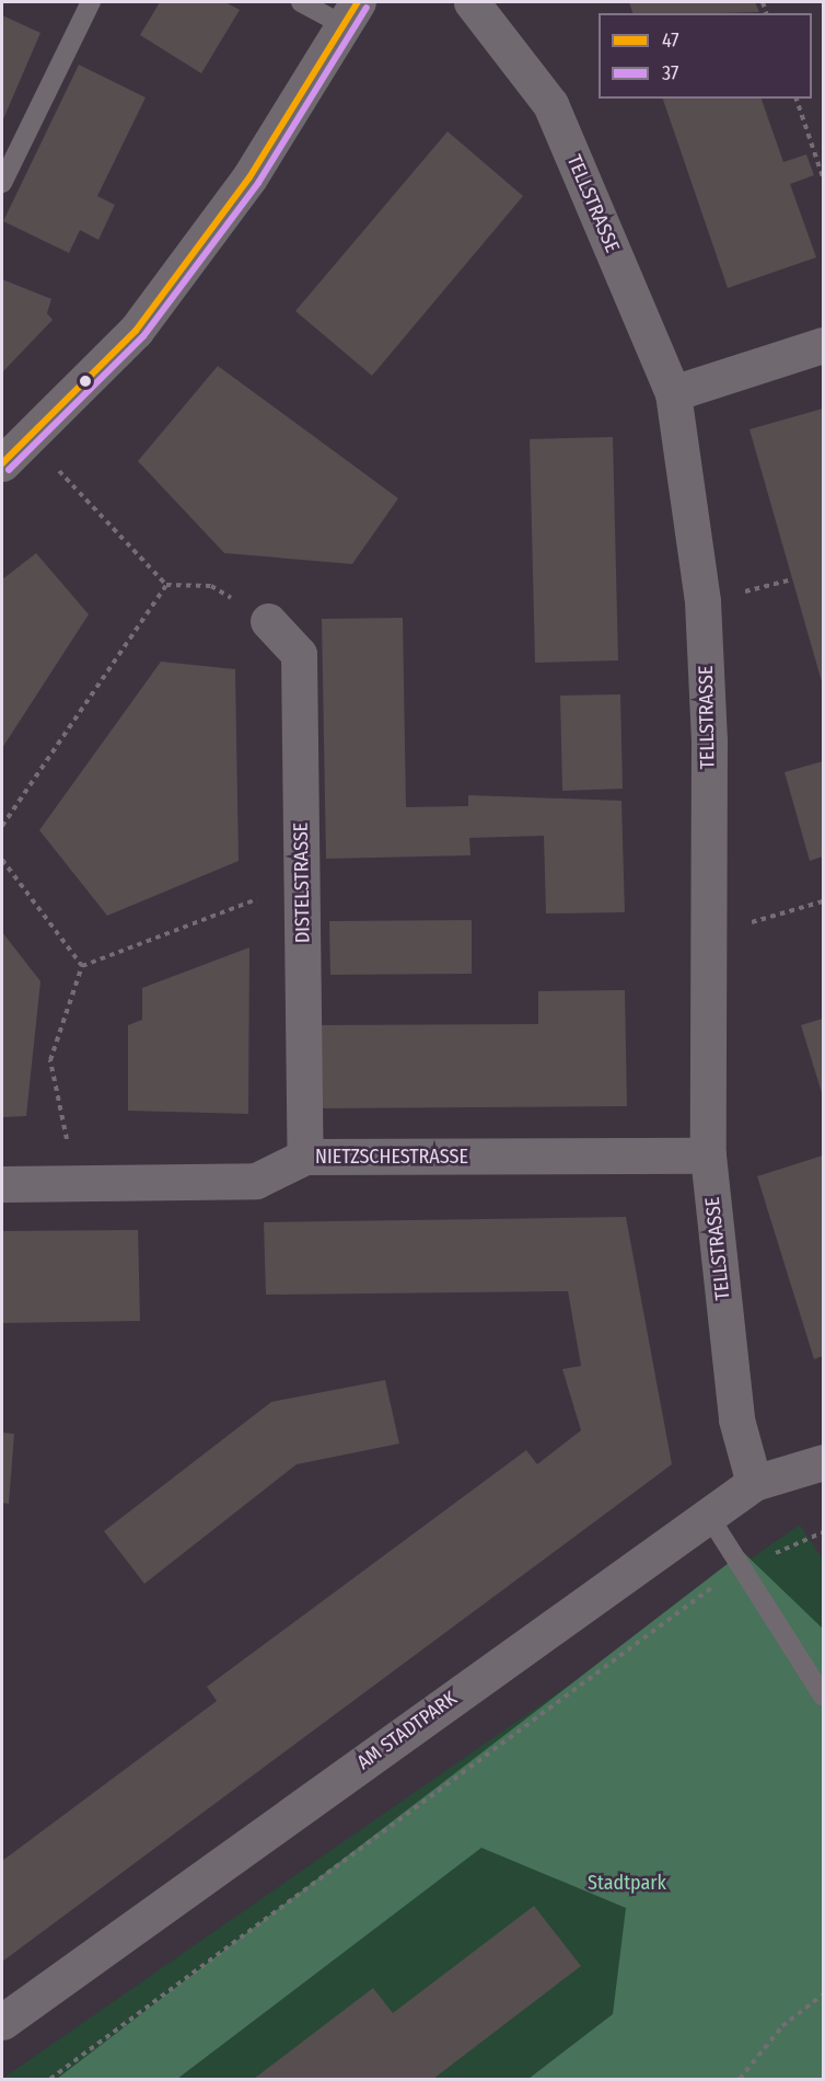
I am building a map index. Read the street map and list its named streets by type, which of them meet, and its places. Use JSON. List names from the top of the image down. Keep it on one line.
{"streets":{"street":["TELLSTRASSE","DISTELSTRASSE","NIETZSCHESTRASSE","AM STADTPARK"]},"crossings":[["TELLSTRASSE","NIETZSCHESTRASSE"],["TELLSTRASSE","AM STADTPARK"],["DISTELSTRASSE","NIETZSCHESTRASSE"]],"parks":["Stadtpark"],"lines":["transit line 47","transit line 37"],"legend":["47","37"]}
